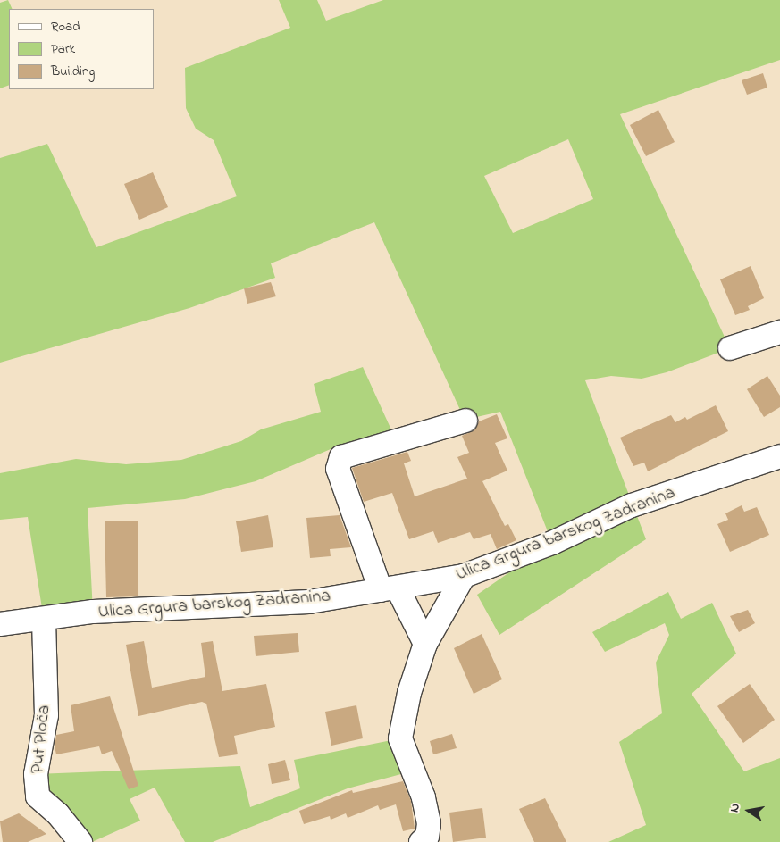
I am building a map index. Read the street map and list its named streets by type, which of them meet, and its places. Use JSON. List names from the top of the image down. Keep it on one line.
{"streets":{"street":["Ulica Grgura barskog Zadranina","Put Ploča"]},"crossings":[["Ulica Grgura barskog Zadranina","Put Ploča"]],"legend":["Road","Park","Building"],"north":"left"}
